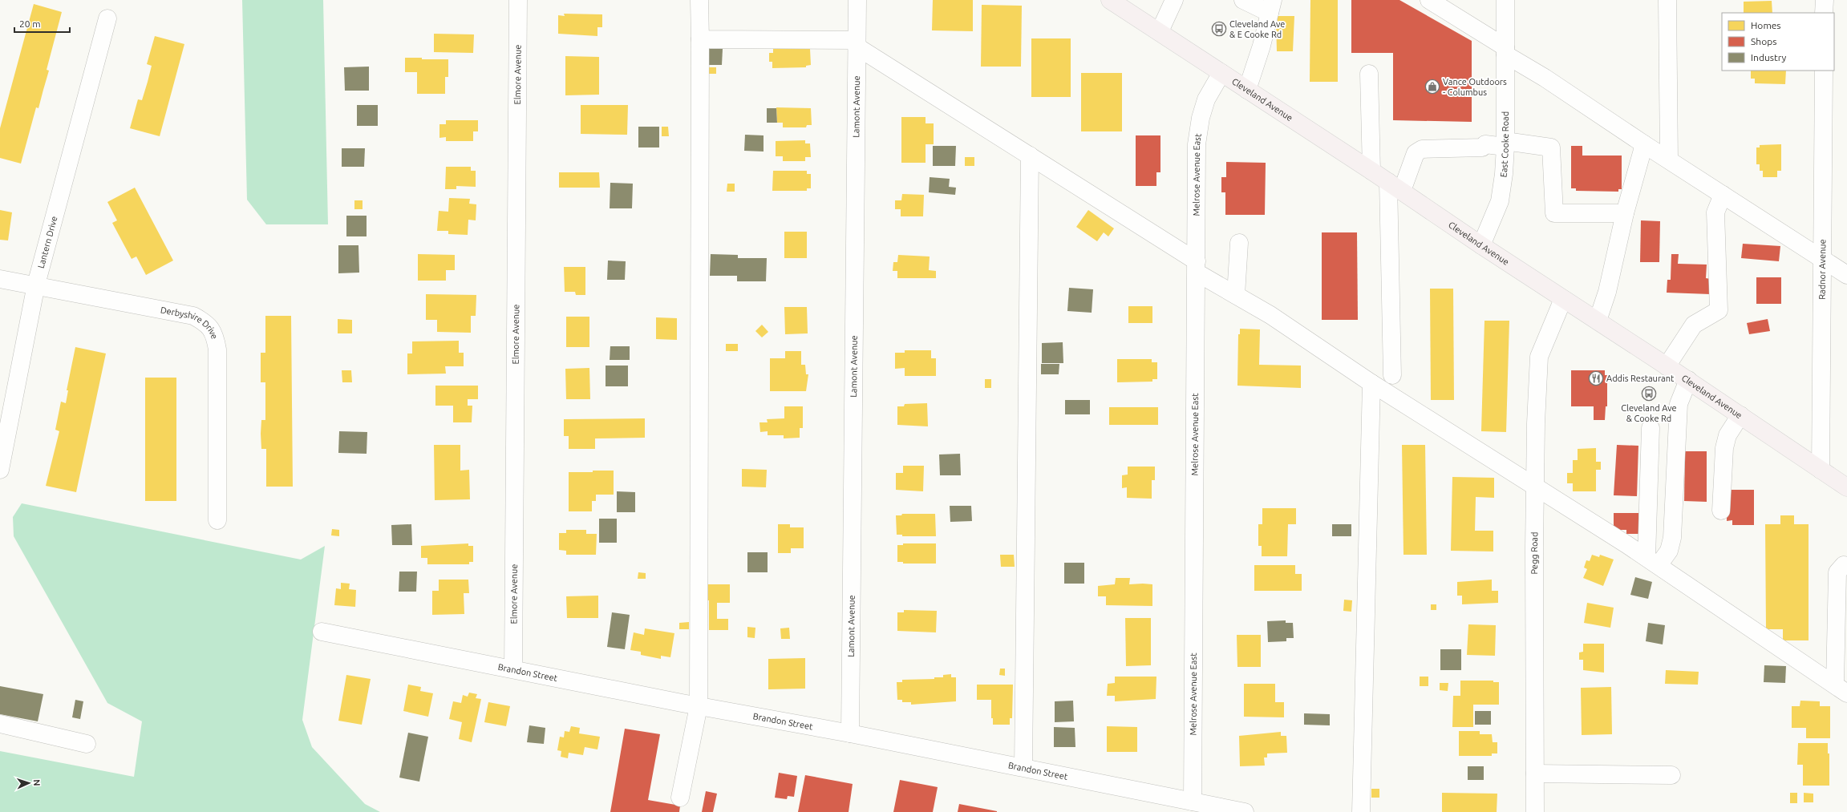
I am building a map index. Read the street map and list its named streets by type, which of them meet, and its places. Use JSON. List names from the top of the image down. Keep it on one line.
{"streets":{"main road":["Cleveland Avenue"],"street":["Elmore Avenue","Lamont Avenue","East Cooke Road","Melrose Avenue East","Lantern Drive","Radnor Avenue","Derbyshire Drive","Pegg Road","Brandon Street"]},"crossings":[["Elmore Avenue","Brandon Street"],["Cleveland Avenue","East Cooke Road"],["Cleveland Avenue","Melrose Avenue East"],["Cleveland Avenue","Radnor Avenue"],["Cleveland Avenue","Pegg Road"],["Lamont Avenue","Brandon Street"],["Melrose Avenue East","Brandon Street"],["Lantern Drive","Derbyshire Drive"]],"places":{"bus stop":["Cleveland Ave & E Cooke Rd","Cleveland Ave & Cooke Rd"],"shop":["Vance Outdoors - Columbus"],"restaurant":["Addis Restaurant"]},"legend":["Homes","Shops","Industry"],"scale_bar":"20 m","north":"right"}
